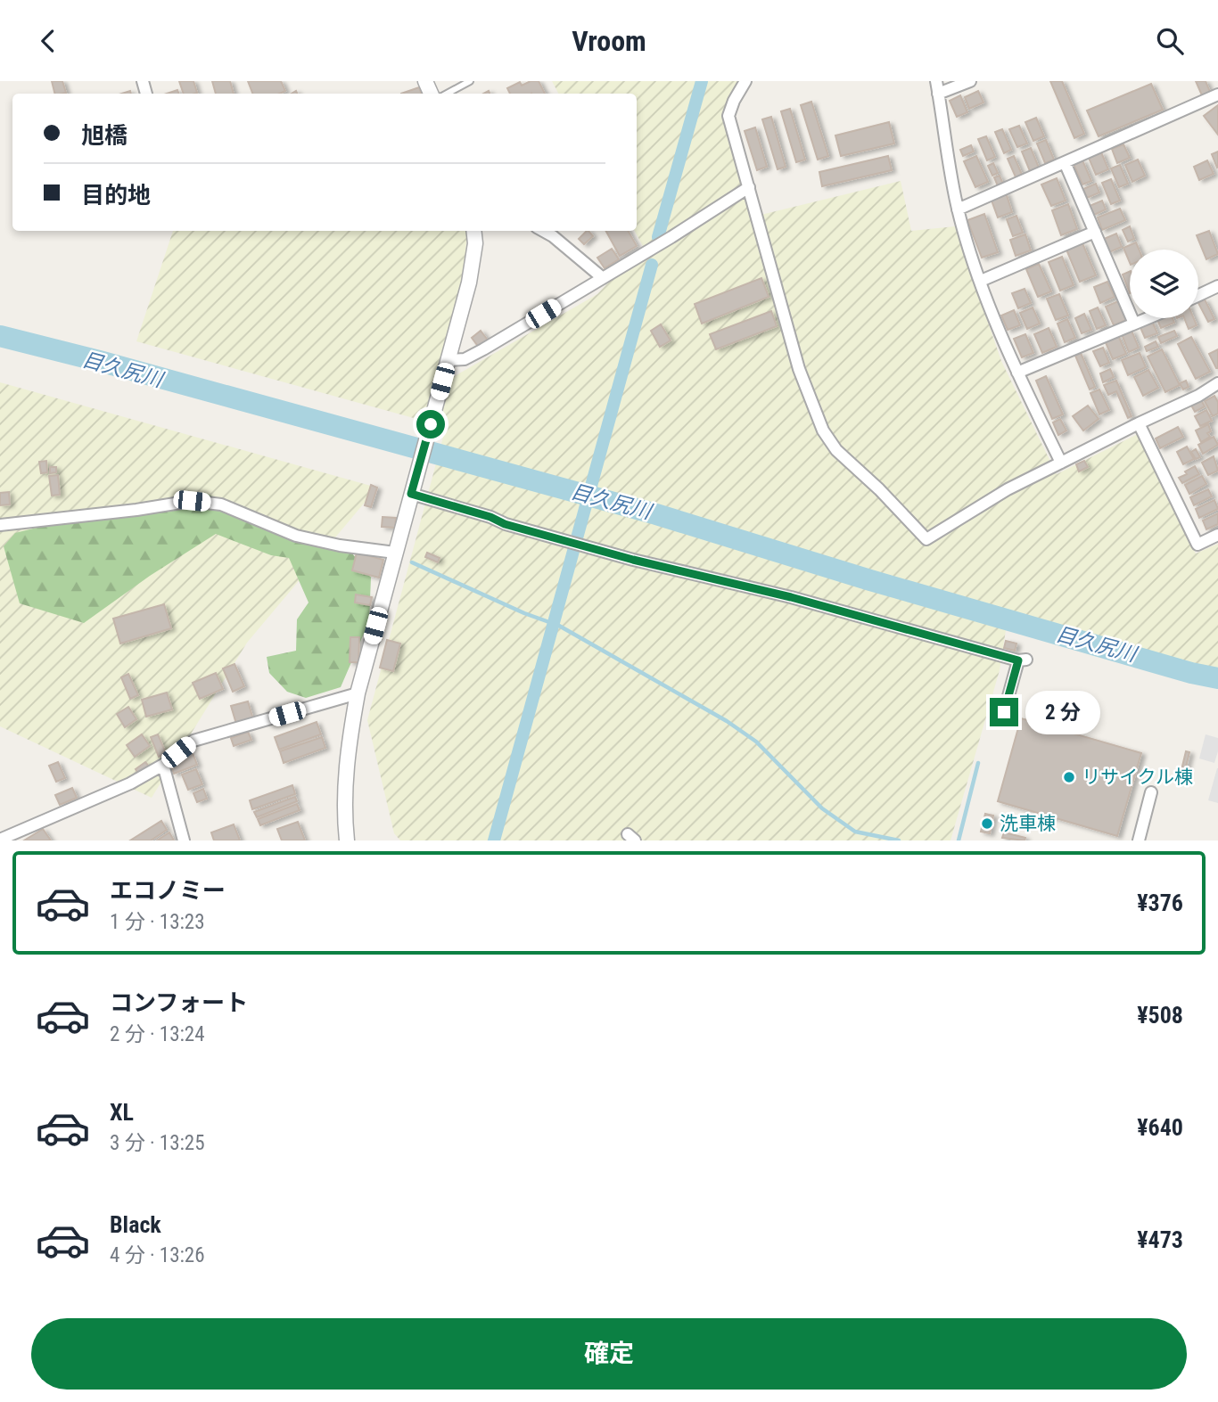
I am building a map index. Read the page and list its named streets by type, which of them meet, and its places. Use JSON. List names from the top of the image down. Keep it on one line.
{"water":["目久尻川"],"places":["リサイクル棟","洗車棟"],"page":{"header":"Vroom","banner":["旭橋","目的地"],"bubble":"2 分","list":[{"name":"エコノミー","note":"1 分 · 13:23","value":"¥376"},{"name":"コンフォート","note":"2 分 · 13:24","value":"¥508"},{"name":"XL","note":"3 分 · 13:25","value":"¥640"},{"name":"Black","note":"4 分 · 13:26","value":"¥473"}],"buttons":"確定"}}
